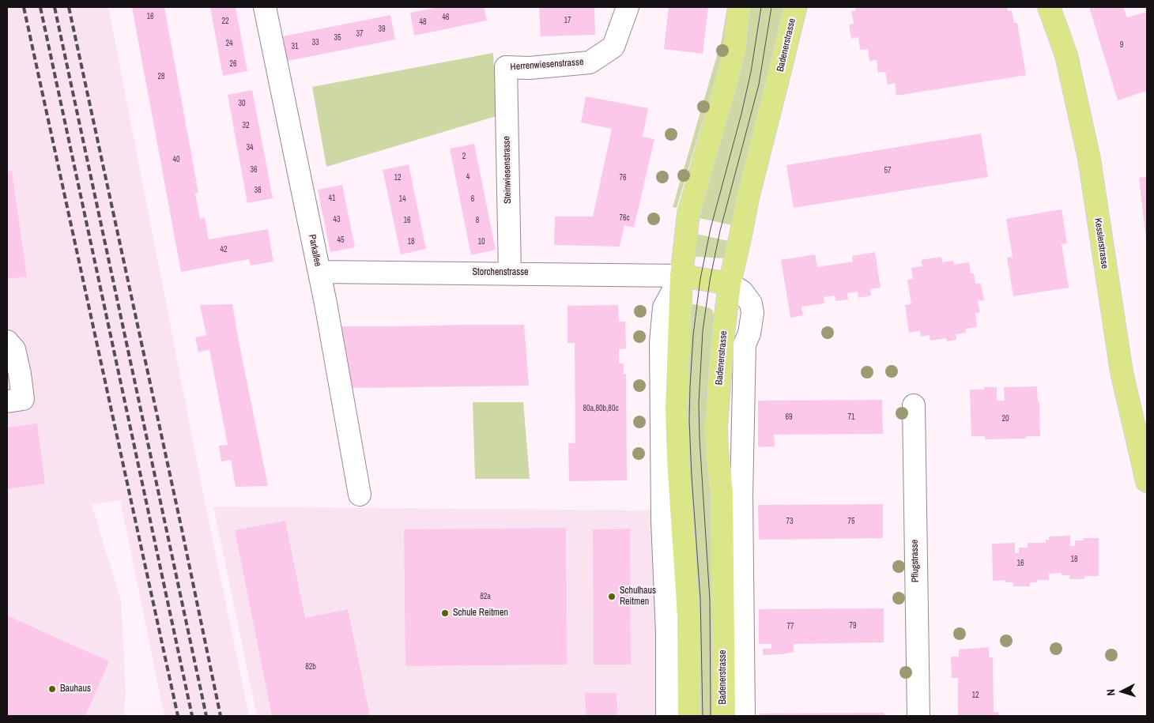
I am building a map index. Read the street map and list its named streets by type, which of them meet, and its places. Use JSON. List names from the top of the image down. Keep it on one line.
{"streets":{"main road":["Badenerstrasse","Kesslerstrasse"],"street":["Herrenwiesenstrasse","Steinwiesenstrasse","Parkallee","Storchenstrasse","Pflugstrasse"]},"crossings":[["Herrenwiesenstrasse","Steinwiesenstrasse"],["Steinwiesenstrasse","Storchenstrasse"],["Parkallee","Storchenstrasse"]],"places":["Schulhaus Reitmen","Schule Reitmen","Bauhaus"],"house_numbers":["16","46","17","22","48","39","37","35","33","24","9","31","26","28","30","32","34","2","40","36","57","4","12","76","38","41","14","6","76c","43","16","8","45","18","10","42","80a,80b,80c","69","71","20","73","75","18","16","82a","79","77","82b","12"],"north":"left"}
